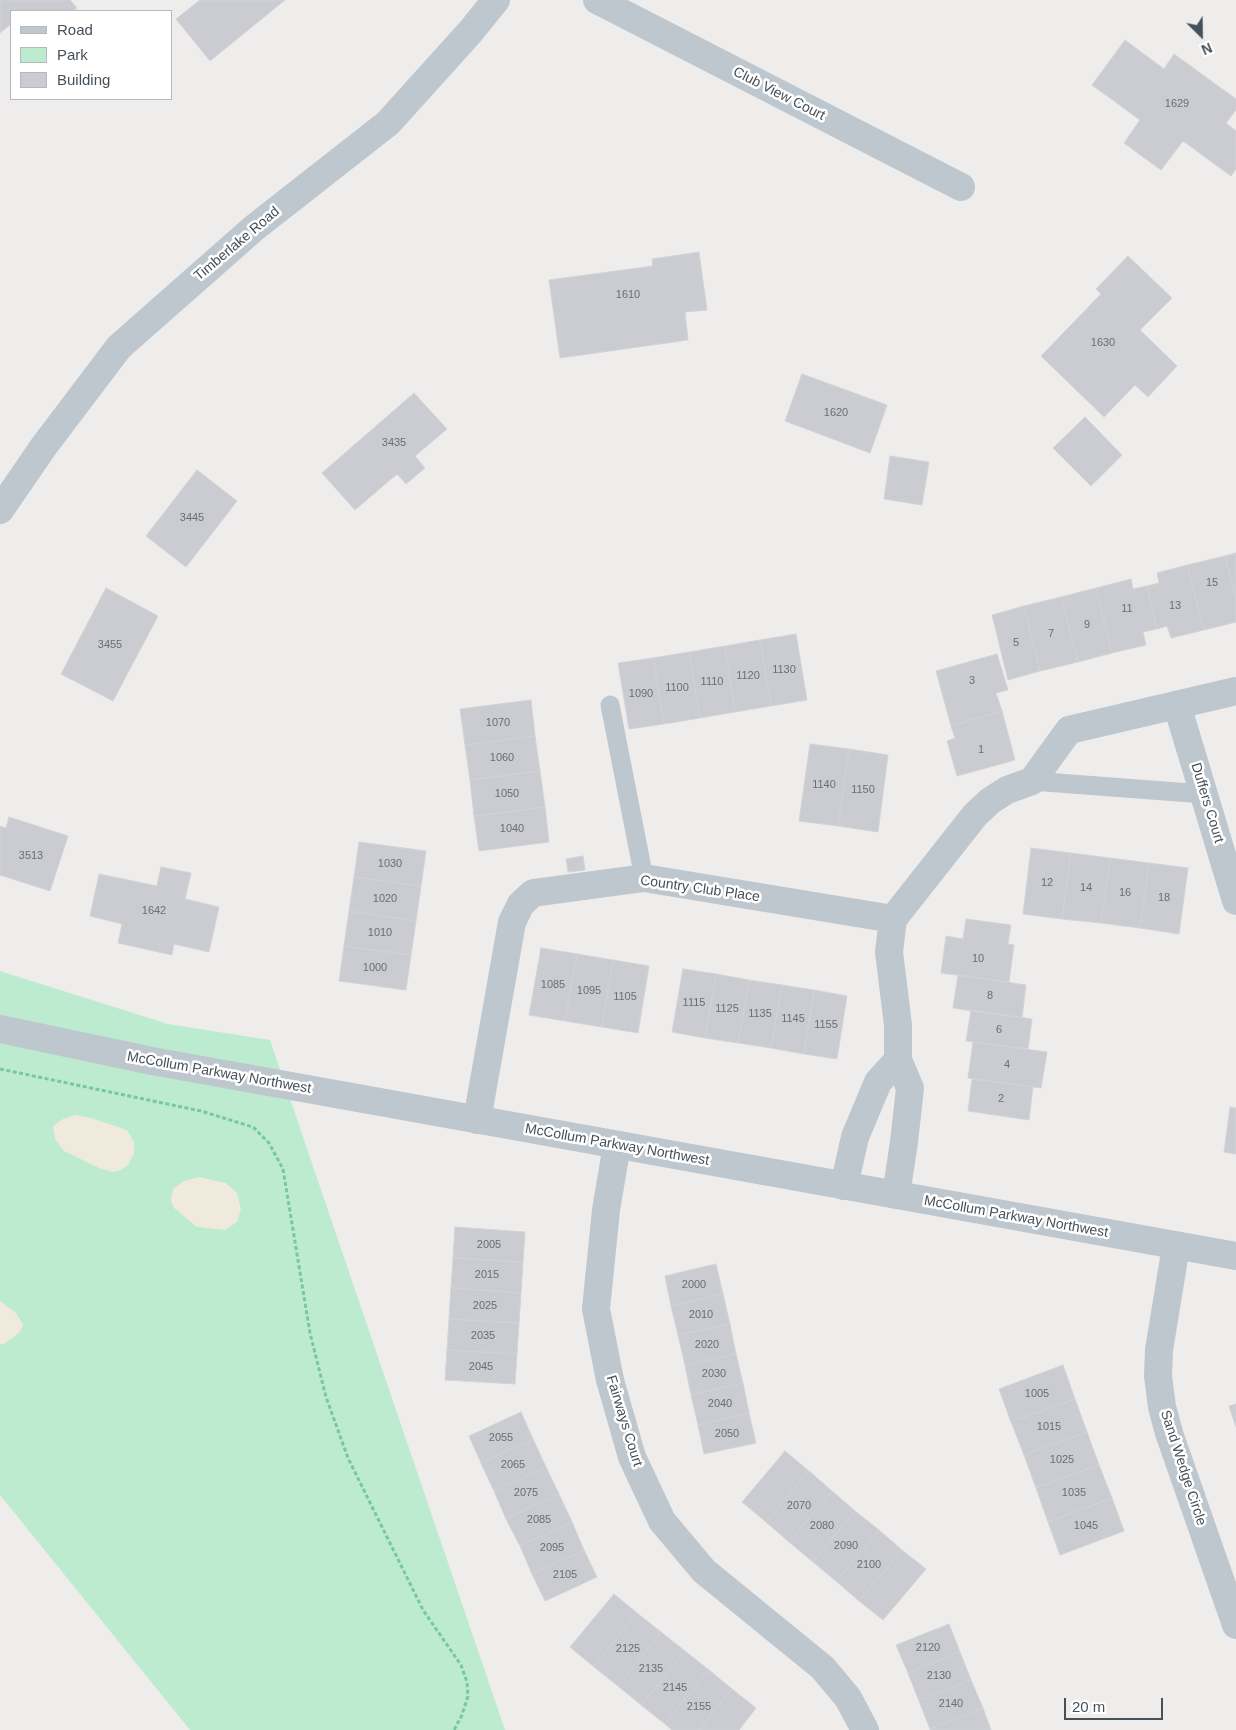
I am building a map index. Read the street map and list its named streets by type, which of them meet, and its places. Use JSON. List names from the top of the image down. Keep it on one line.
{"streets":{"street":["Club View Court","Timberlake Road","Duffers Court","Country Club Place","McCollum Parkway Northwest","Fairways Court","Sand Wedge Circle"]},"crossings":[["Country Club Place","McCollum Parkway Northwest"],["McCollum Parkway Northwest","Fairways Court"],["McCollum Parkway Northwest","Sand Wedge Circle"]],"house_numbers":["1629","1610","1630","1620","3435","3445","15","13","11","9","7","5","3455","1130","1120","3","1110","1100","1090","1070","1","1060","1140","1150","1050","1040","3513","1030","12","14","16","18","1020","1642","1010","10","1000","1085","1095","8","1105","1115","1125","1135","1145","1155","6","4","2","2005","2015","2000","2025","2010","2035","2020","2045","2030","1005","2040","1015","2050","2055","1025","2065","2075","1035","2070","2085","2080","1045","2090","2095","2100","2105","2120","2125","2135","2130","2145","2140","2155"],"legend":["Road","Park","Building"],"scale_bar":"20 m","north":"bottom right"}
